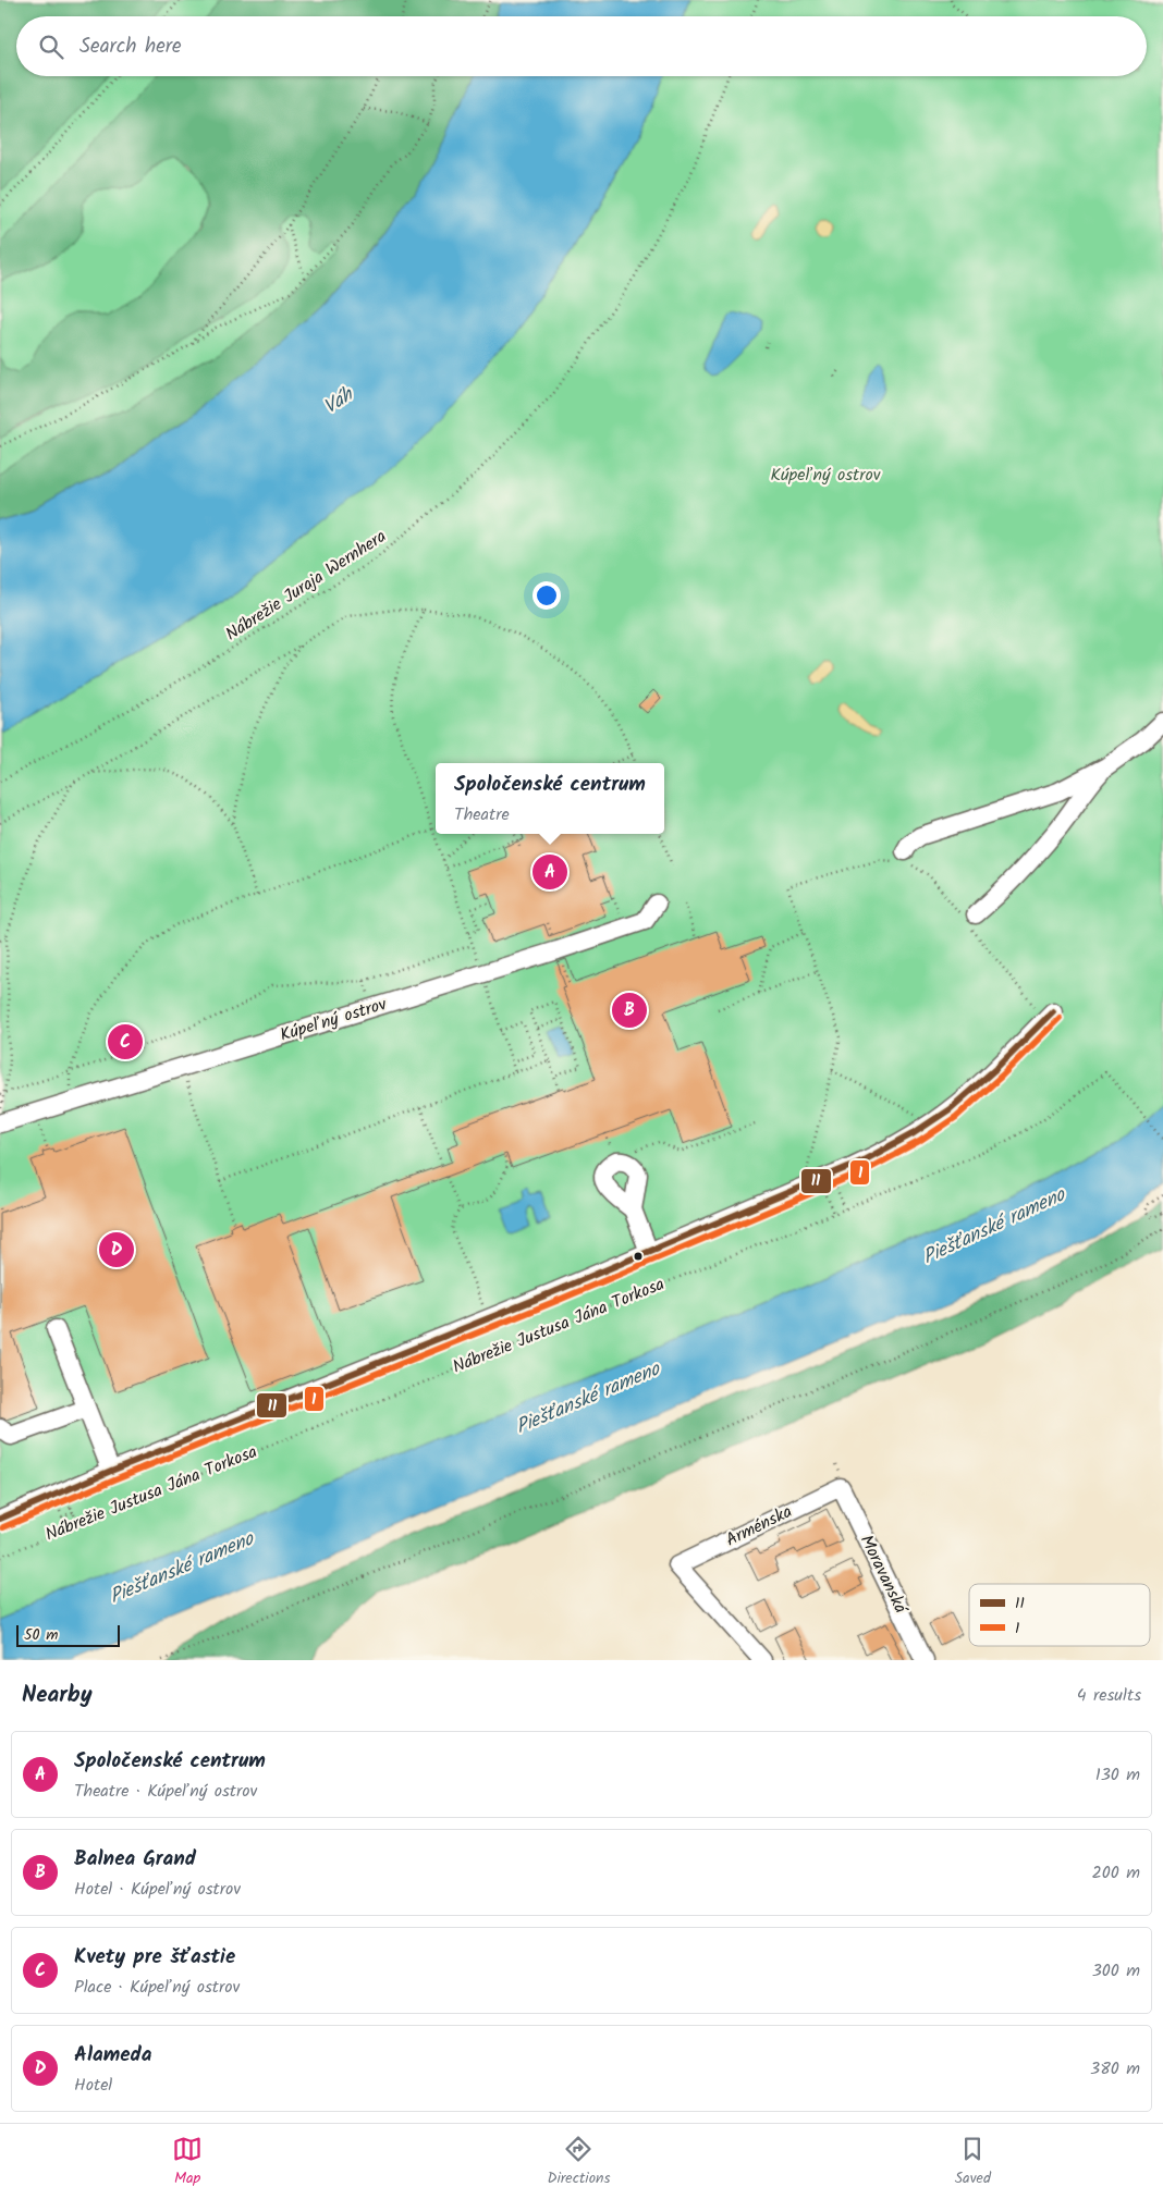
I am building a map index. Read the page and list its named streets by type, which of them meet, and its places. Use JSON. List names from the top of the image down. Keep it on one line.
{"streets":{"street":["Kúpeľný ostrov","Arménska","Moravanská"],"path":["Nábrežie Juraja Wernhera","Nábrežie Justusa Jána Torkosa"]},"crossings":[["Arménska","Moravanská"]],"water":["Váh","Piešťanské rameno"],"parks":["Kúpeľný ostrov"],"lines":["transit line 11","transit line 1"],"legend":["11","1"],"scale_bar":"50 m","page":{"search":"Search here","popup":["Spoločenské centrum","Theatre"],"pins":["A","B","C","D"],"scale":"50 m","heading":["Nearby","4 results"],"list":[{"mark":"A","name":"Spoločenské centrum","note":"Theatre · Kúpeľný ostrov","value":"130 m"},{"mark":"B","name":"Balnea Grand","note":"Hotel · Kúpeľný ostrov","value":"200 m"},{"mark":"C","name":"Kvety pre šťastie","note":"Place · Kúpeľný ostrov","value":"300 m"},{"mark":"D","name":"Alameda","note":"Hotel","value":"380 m"}],"nav":["Map","Directions","Saved"]}}
